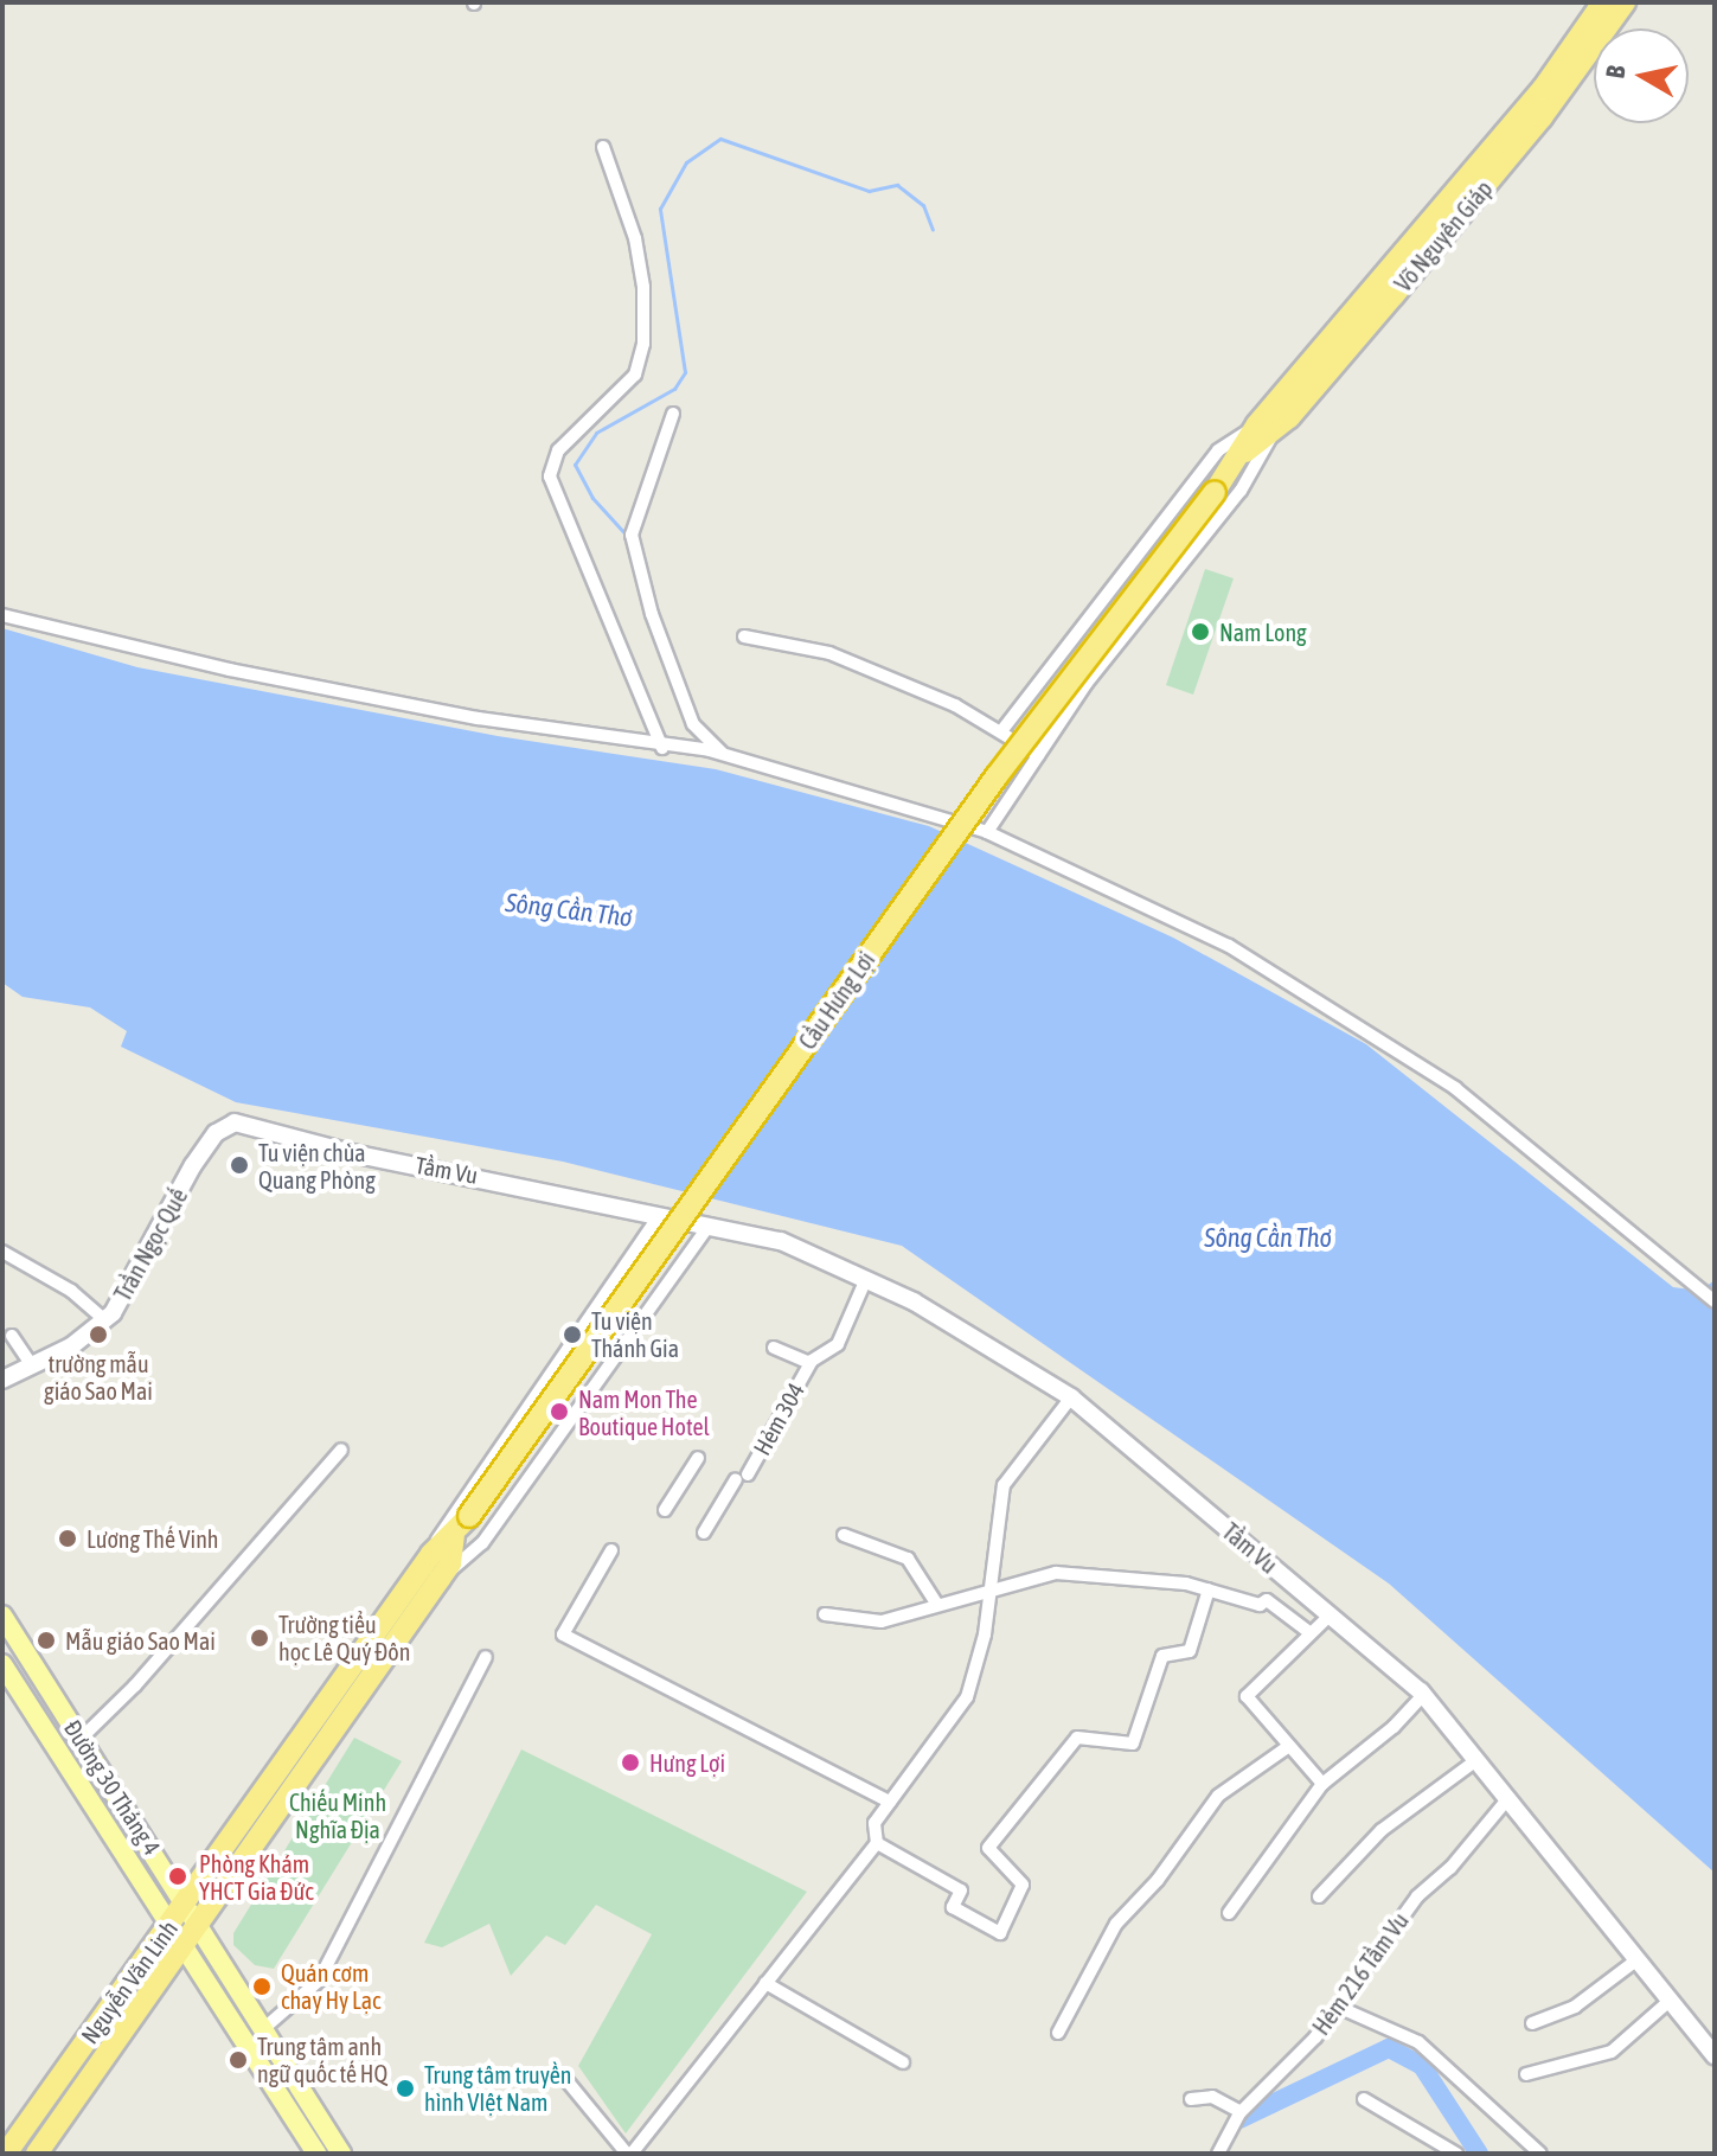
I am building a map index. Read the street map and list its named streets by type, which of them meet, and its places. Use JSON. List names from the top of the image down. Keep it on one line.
{"streets":{"highway":["Võ Nguyên Giáp","Cầu Hưng Lợi","Nguyễn Văn Linh"],"main road":["Đường 30 Tháng 4"],"street":["Tầm Vu","Trần Ngọc Quế","Hẻm 304","Hẻm 216 Tầm Vu"]},"crossings":[["Võ Nguyên Giáp","Cầu Hưng Lợi"],["Cầu Hưng Lợi","Nguyễn Văn Linh"],["Tầm Vu","Trần Ngọc Quế"],["Tầm Vu","Hẻm 304"],["Tầm Vu","Hẻm 216 Tầm Vu"],["Đường 30 Tháng 4","Nguyễn Văn Linh"]],"water":["Sông Cần Thơ"],"parks":["Chiếu Minh Nghĩa Địa"],"places":["Nam Long","Tu viện chùa Quang Phòng","trường mẫu giáo Sao Mai","Tu viện Thánh Gia","Nam Mon The Boutique Hotel","Lương Thế Vinh","Trường tiểu học Lê Quý Đôn","Mẫu giáo Sao Mai","Hưng Lợi","Phòng Khám YHCT Gia Đức","Quán cơm chay Hy Lạc","Trung tâm anh ngữ quốc tế HQ","Trung tâm truyền hình VIệt Nam"],"north":"left"}
